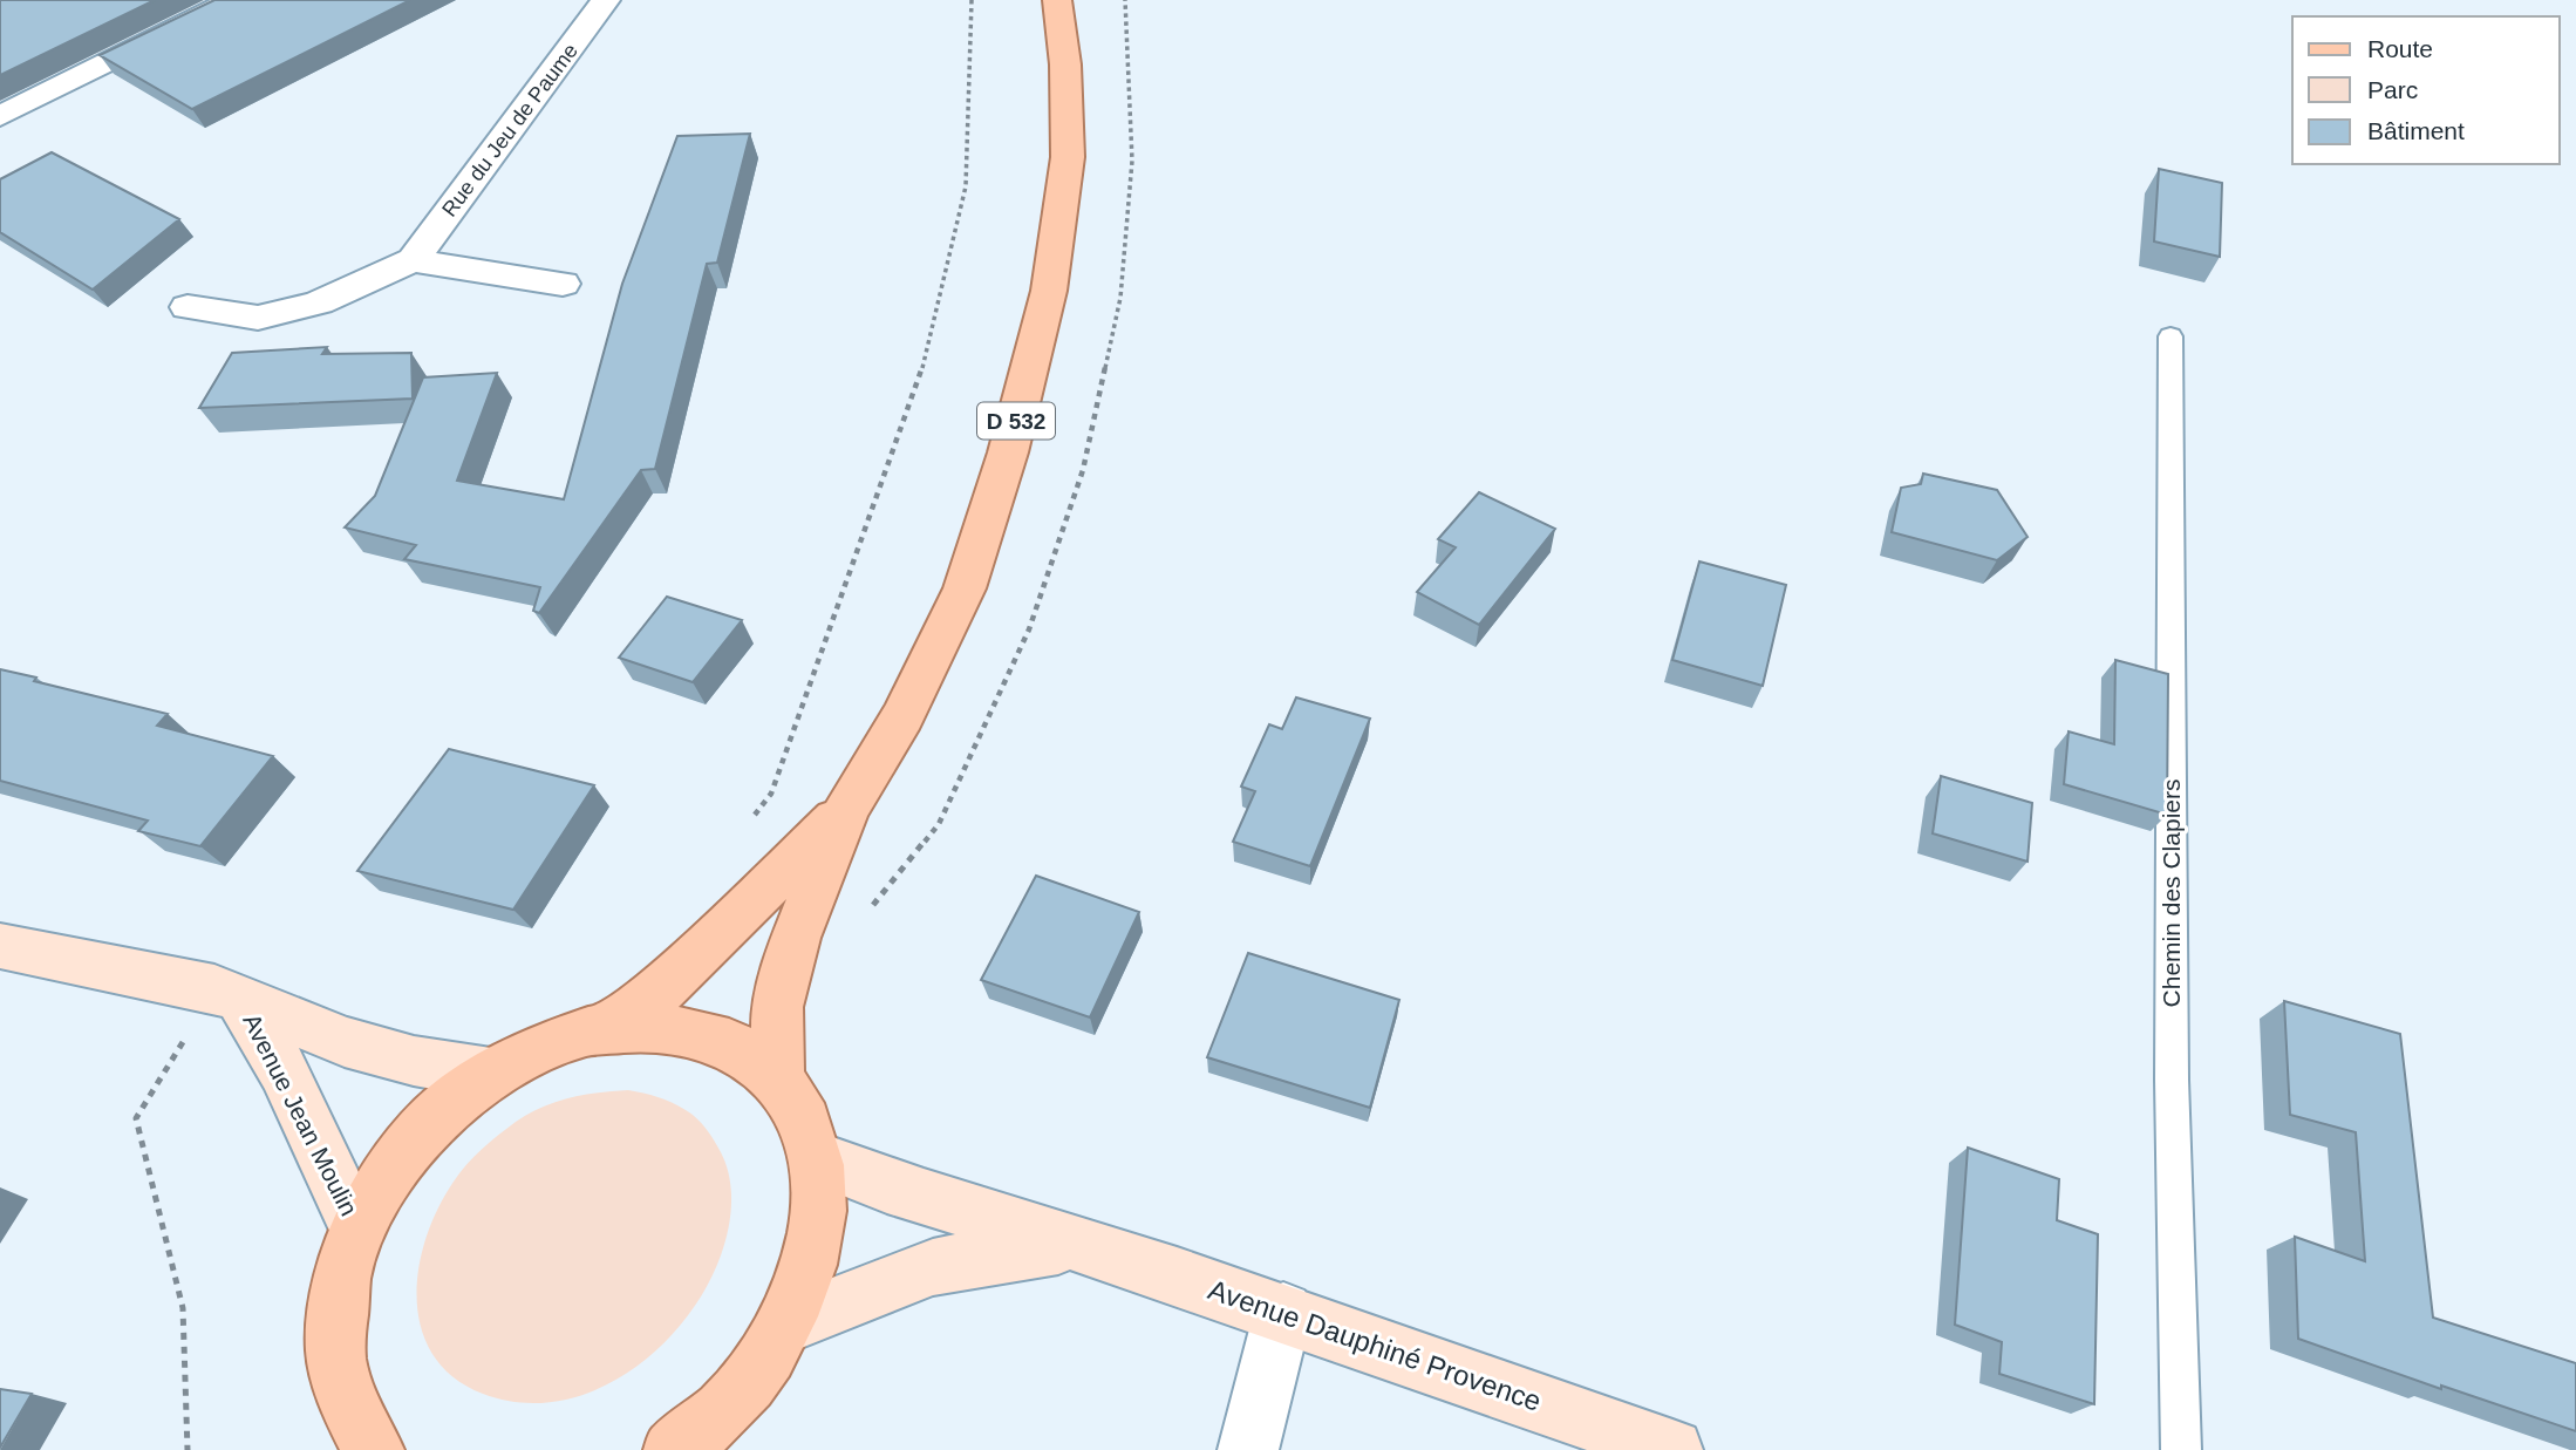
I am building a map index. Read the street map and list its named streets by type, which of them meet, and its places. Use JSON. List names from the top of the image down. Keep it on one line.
{"streets":{"main road":["D 532","Avenue Jean Moulin","Avenue Dauphiné Provence"],"street":["Rue du Jeu de Paume"],"lane":["Chemin des Clapiers"]},"legend":["Route","Parc","Bâtiment"]}
